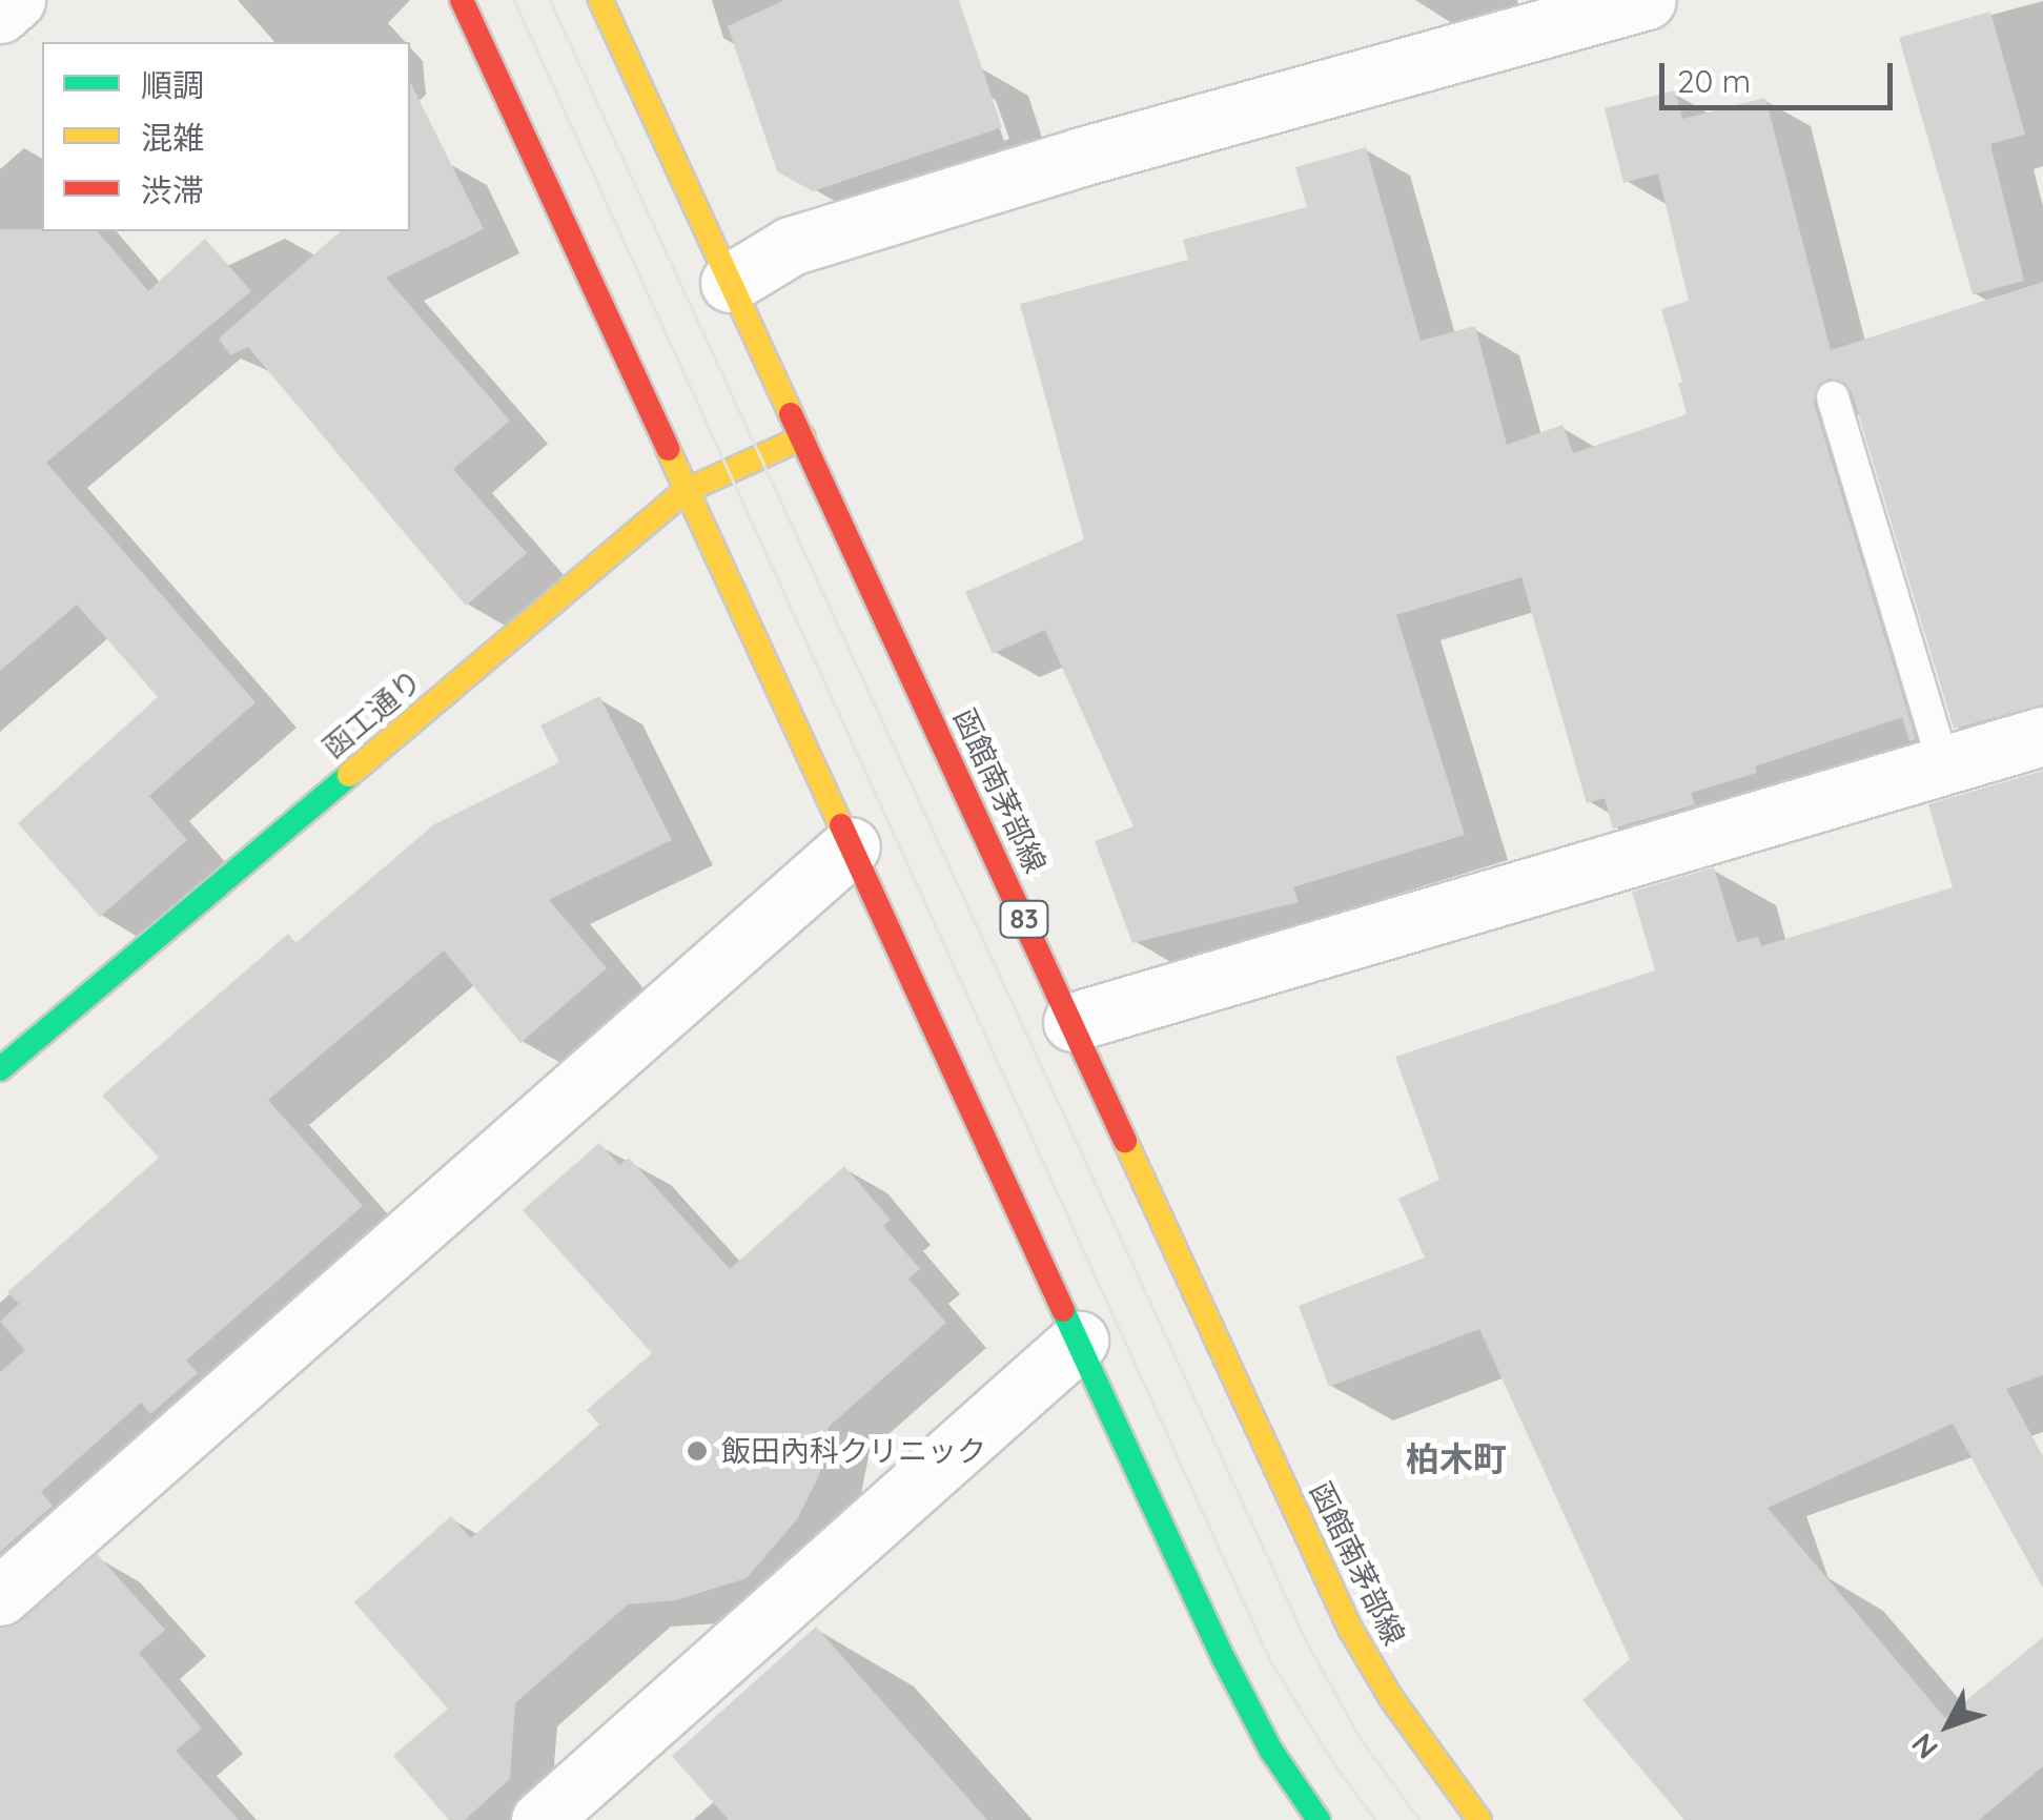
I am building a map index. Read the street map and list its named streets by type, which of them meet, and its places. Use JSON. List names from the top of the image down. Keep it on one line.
{"streets":{"main road":["函工通り","函館南茅部線","83"]},"crossings":[["函工通り","函館南茅部線"]],"districts":["柏木町"],"places":["飯田內科クリニック"],"legend":["順調","混雑","渋滞"],"scale_bar":"20 m","north":"bottom left"}
